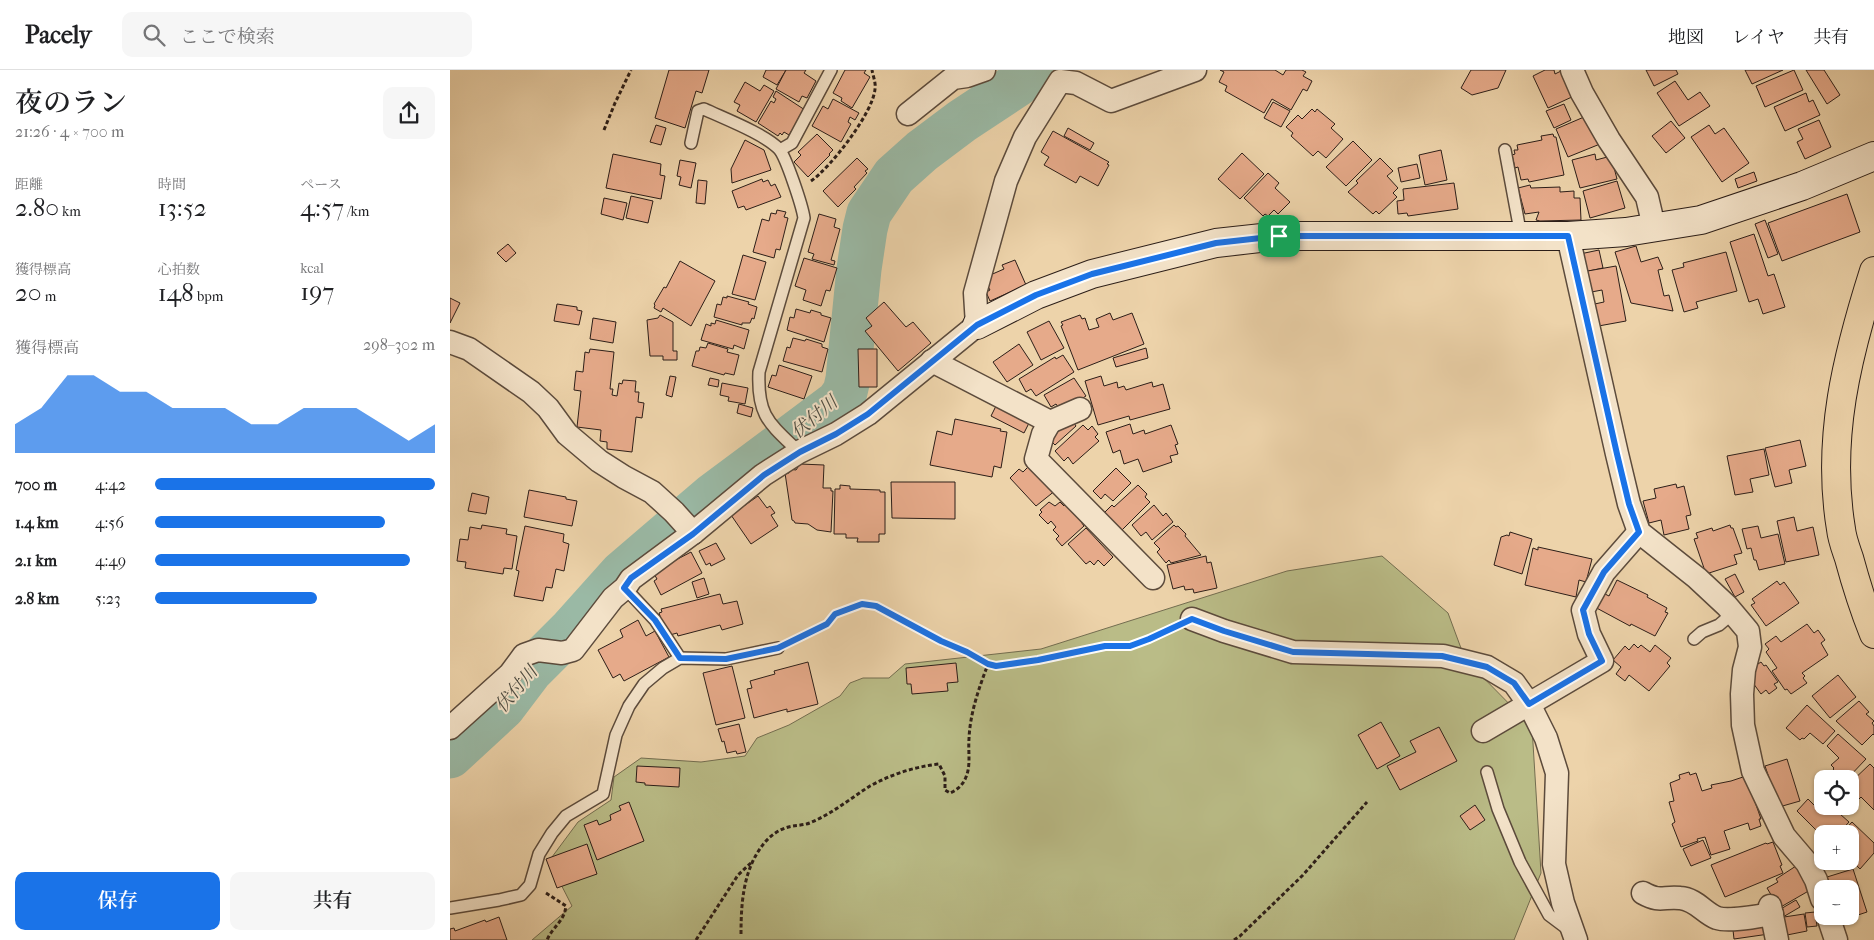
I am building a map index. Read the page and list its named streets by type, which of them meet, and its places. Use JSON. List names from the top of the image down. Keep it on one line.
{"water":["伏付川"],"page":{"header":"Pacely","search":"ここで検索","nav":["地図","レイヤ","共有"],"heading":["夜のラン","21:26 · 4 × 700 m"],"stats":[["距離","2.80 km"],["時間","13:52"],["ペース","4:57 /km"],["獲得標高","20 m"],["心拍数","148 bpm"],["kcal","197"]],"chart":["獲得標高","298–302 m"],"list":[{"name":"700 m","note":"4:42"},{"name":"1.4 km","note":"4:56"},{"name":"2.1 km","note":"4:49"},{"name":"2.8 km","note":"5:23"}],"map_buttons":["+","−"],"buttons":["保存","共有"]}}
